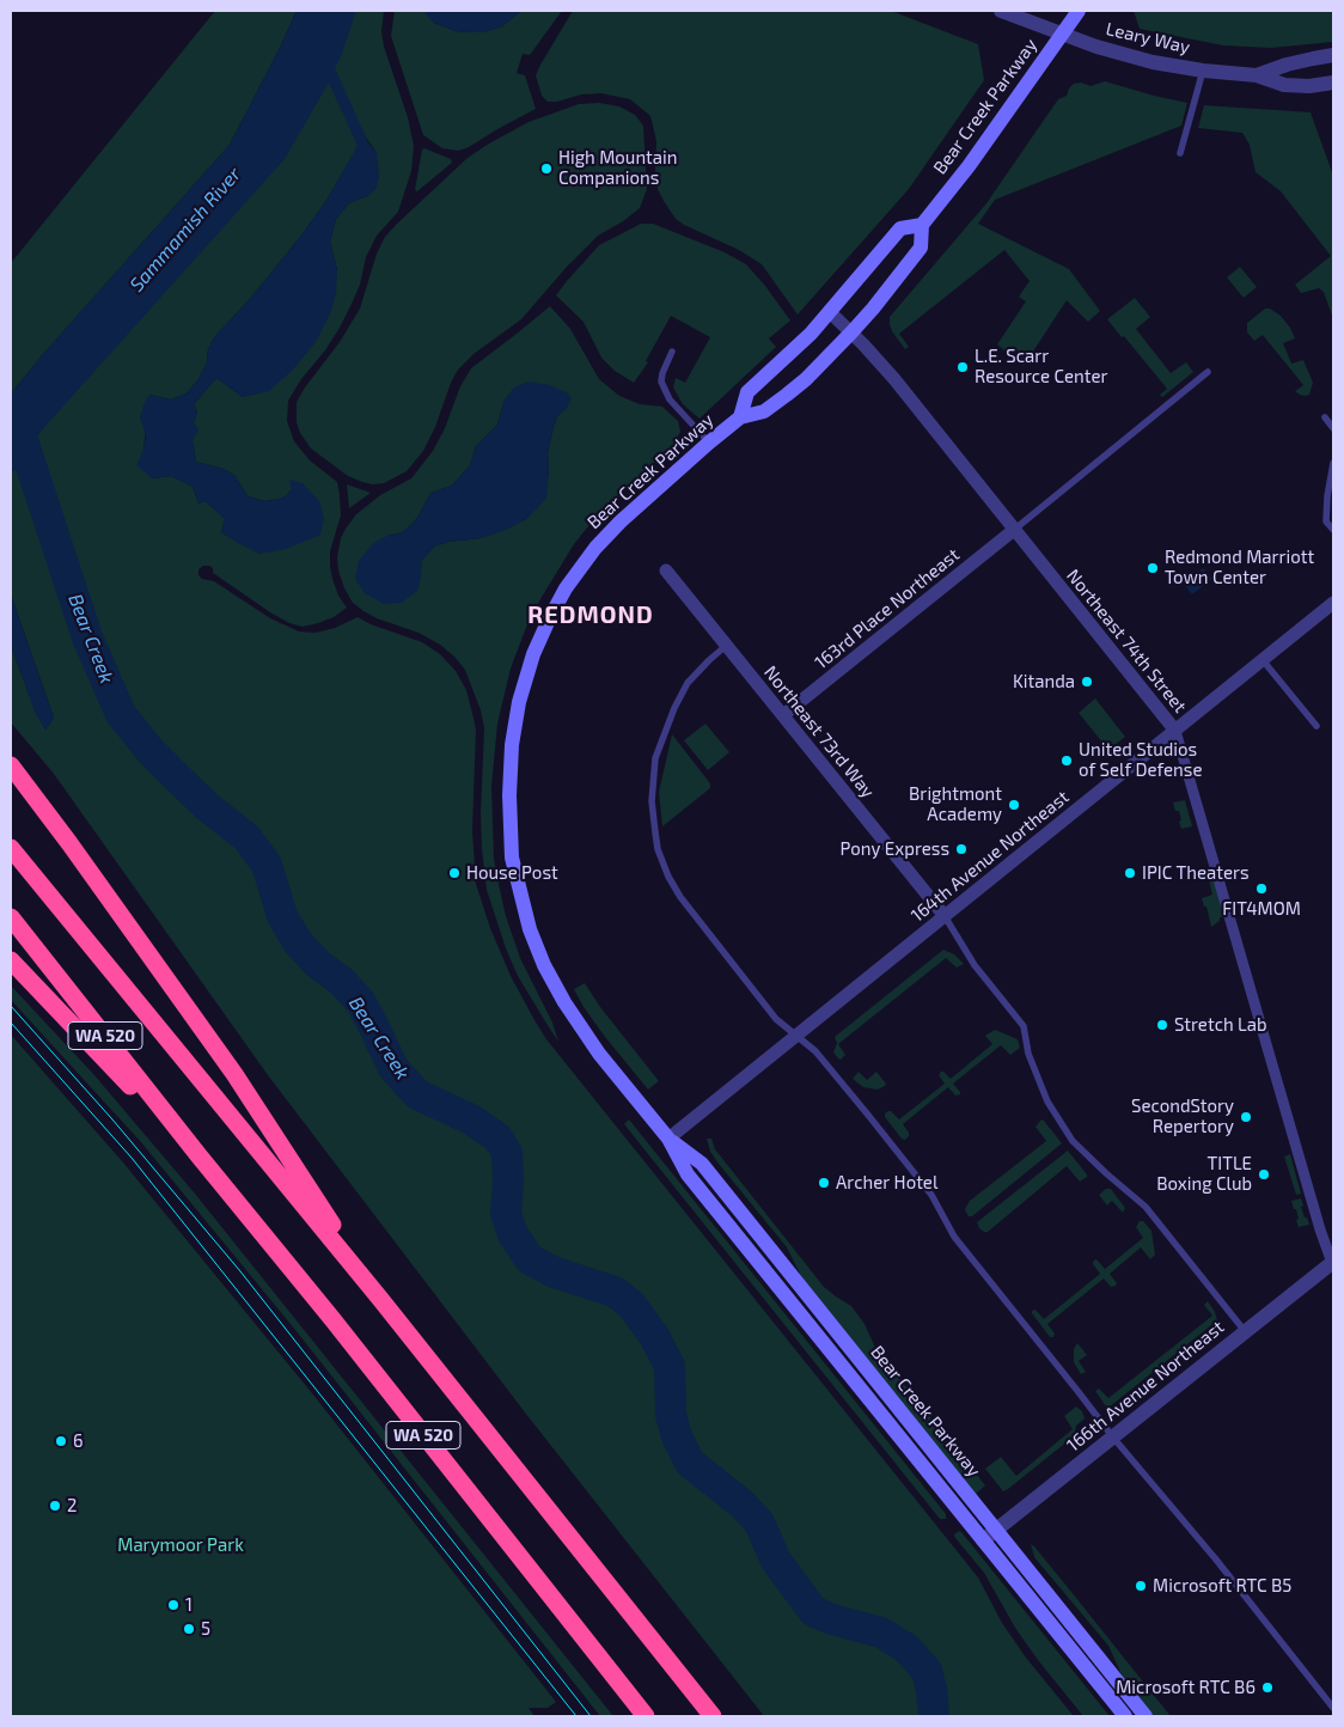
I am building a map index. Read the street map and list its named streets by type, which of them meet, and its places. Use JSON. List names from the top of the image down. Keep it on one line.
{"streets":{"highway":["WA 520"],"main road":["Bear Creek Parkway"],"street":["Leary Way","163rd Place Northeast","Northeast 74th Street","Northeast 73rd Way","164th Avenue Northeast","166th Avenue Northeast"]},"crossings":[["Leary Way","Bear Creek Parkway"],["Bear Creek Parkway","Northeast 74th Street"],["Bear Creek Parkway","164th Avenue Northeast"],["Bear Creek Parkway","166th Avenue Northeast"],["163rd Place Northeast","Northeast 74th Street"],["163rd Place Northeast","Northeast 73rd Way"],["Northeast 74th Street","164th Avenue Northeast"],["Northeast 74th Street","166th Avenue Northeast"],["Northeast 73rd Way","164th Avenue Northeast"]],"districts":["REDMOND"],"water":["Sammamish River","Bear Creek"],"parks":["Marymoor Park"],"places":["High Mountain Companions","L.E. Scarr Resource Center","Redmond Marriott Town Center","Kitanda","United Studios of Self Defense","Brightmont Academy","Pony Express","House Post","IPIC Theaters","FIT4MOM","Stretch Lab","SecondStory Repertory","TITLE Boxing Club","Archer Hotel","6","2","Microsoft RTC B5","1","5","Microsoft RTC B6"]}
